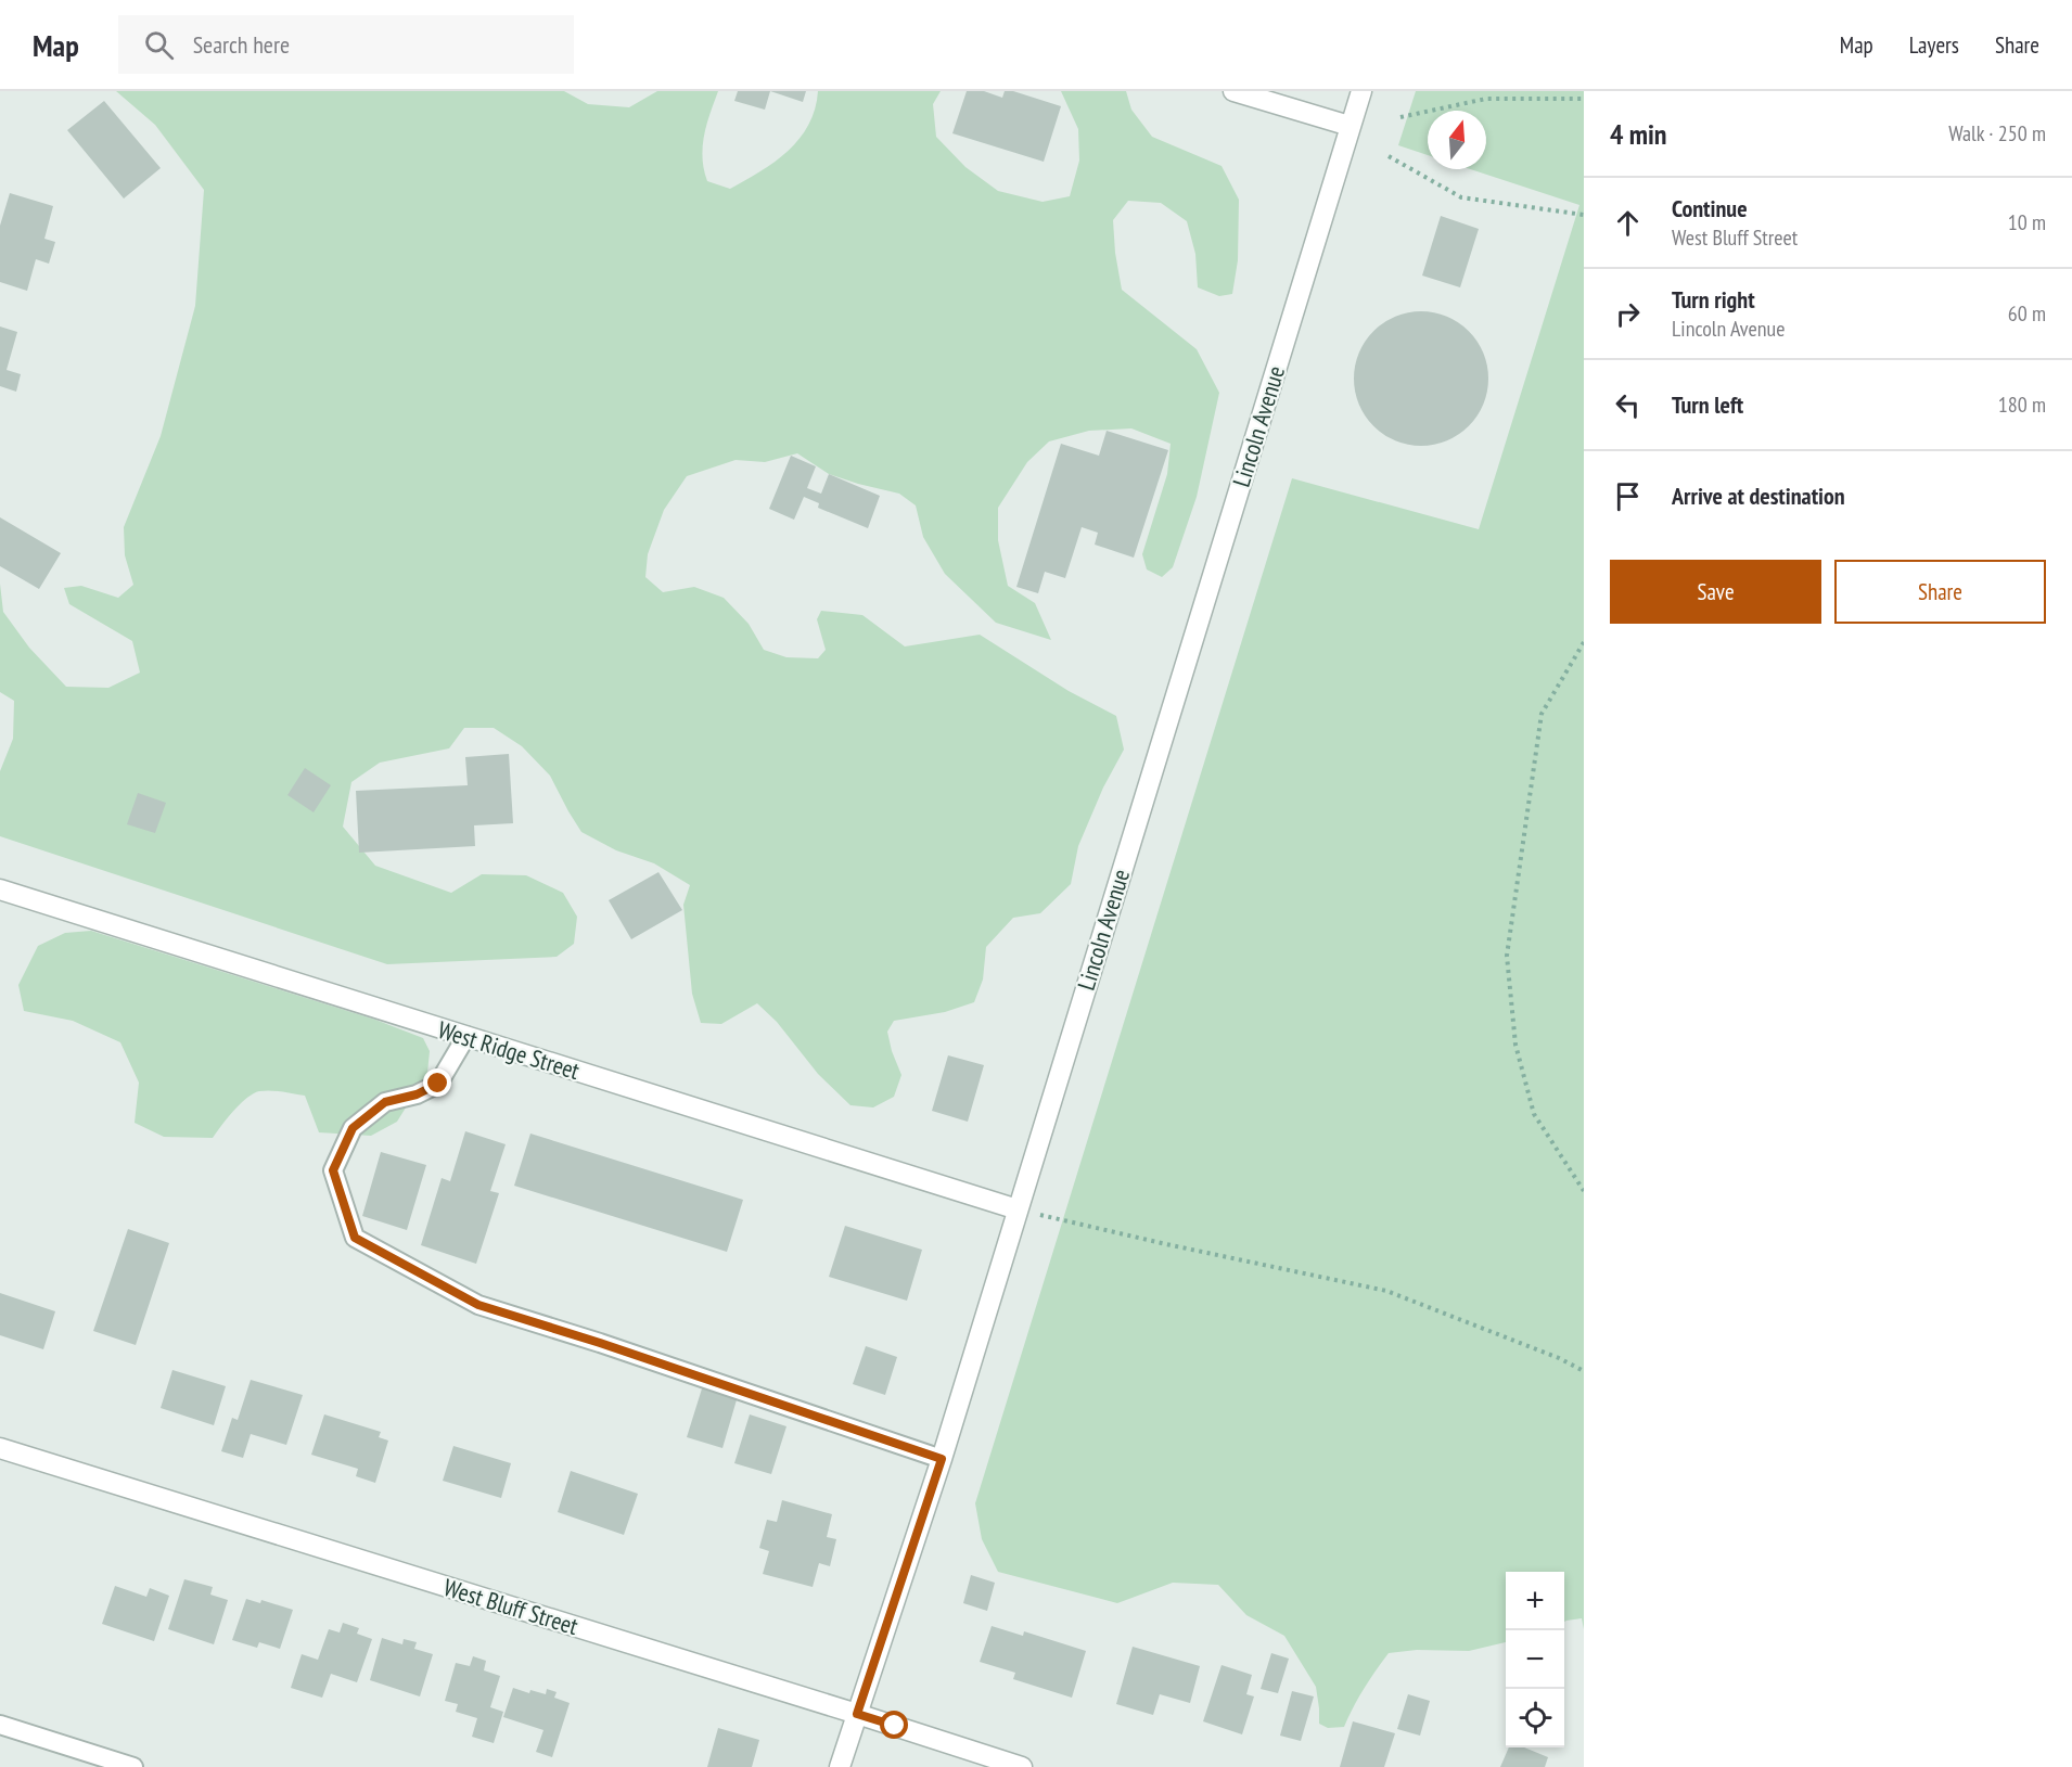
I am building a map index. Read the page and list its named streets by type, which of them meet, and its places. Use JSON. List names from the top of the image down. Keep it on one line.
{"streets":{"street":["Lincoln Avenue","West Ridge Street","West Bluff Street"]},"crossings":[["Lincoln Avenue","West Ridge Street"],["Lincoln Avenue","West Bluff Street"]],"north":"top","page":{"header":"Map","search":"Search here","nav":["Map","Layers","Share"],"heading":["4 min","Walk · 250 m"],"list":[["Continue","West Bluff Street","10 m"],["Turn right","Lincoln Avenue","60 m"],["Turn left","180 m"],"Arrive at destination"],"buttons":["Save","Share"],"map_buttons":["+","−"]}}
